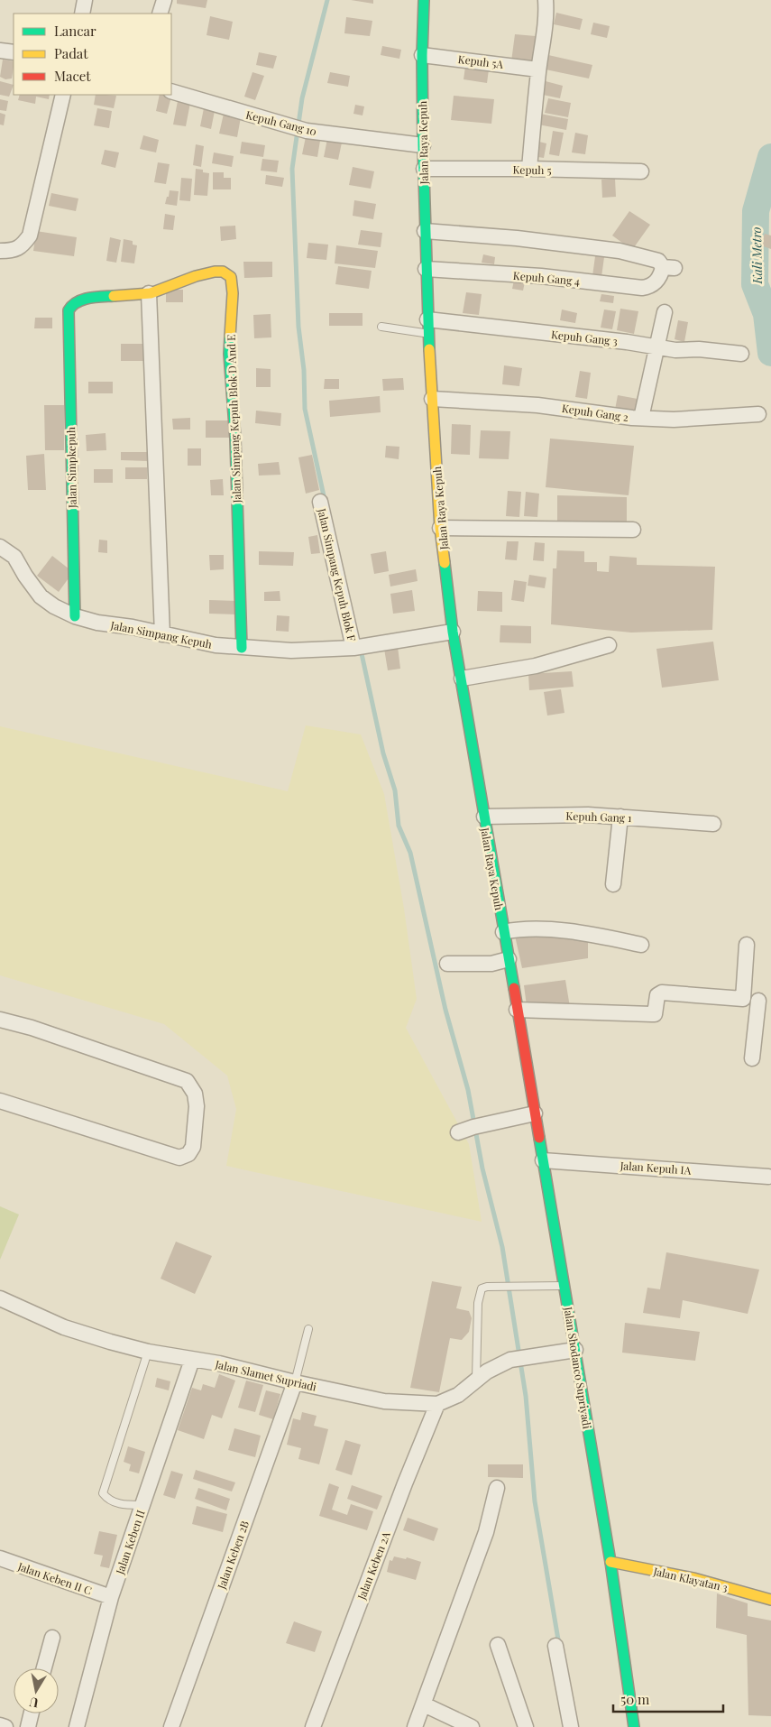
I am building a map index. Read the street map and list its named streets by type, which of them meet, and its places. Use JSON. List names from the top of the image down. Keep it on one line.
{"streets":{"main road":["Jalan Raya Kepuh","Jalan Simpang Kepuh Blok D And E","Jalan Simpkepuh","Jalan Shodanco Supriyadi","Jalan Klayatan 3"],"street":["Kepuh 5A","Kepuh Gang 10","Kepuh 5","Kepuh Gang 4","Kepuh Gang 3","Kepuh Gang 2","Jalan Simpang Kepuh Blok F","Jalan Simpang Kepuh","Kepuh Gang 1","Jalan Kepuh IA","Jalan Slamet Supriadi","Jalan Keben II","Jalan Keben 2B","Jalan Keben 2A","Jalan Keben II C"]},"crossings":[["Kepuh 5A","Jalan Raya Kepuh"],["Kepuh Gang 10","Jalan Raya Kepuh"],["Jalan Raya Kepuh","Kepuh 5"],["Jalan Raya Kepuh","Kepuh Gang 4"],["Jalan Raya Kepuh","Kepuh Gang 3"],["Jalan Raya Kepuh","Kepuh Gang 2"],["Jalan Raya Kepuh","Jalan Simpang Kepuh"],["Jalan Raya Kepuh","Kepuh Gang 1"],["Jalan Raya Kepuh","Jalan Shodanco Supriyadi"],["Jalan Simpang Kepuh Blok D And E","Jalan Simpkepuh"],["Jalan Simpang Kepuh Blok D And E","Jalan Simpang Kepuh"],["Jalan Simpkepuh","Jalan Simpang Kepuh"],["Jalan Simpang Kepuh Blok F","Jalan Simpang Kepuh"],["Jalan Kepuh IA","Jalan Shodanco Supriyadi"],["Jalan Shodanco Supriyadi","Jalan Slamet Supriadi"],["Jalan Shodanco Supriyadi","Jalan Klayatan 3"],["Jalan Slamet Supriadi","Jalan Keben II"],["Jalan Slamet Supriadi","Jalan Keben 2B"],["Jalan Slamet Supriadi","Jalan Keben 2A"],["Jalan Keben II","Jalan Keben II C"]],"water":["Kali Metro"],"legend":["Lancar","Padat","Macet"],"scale_bar":"50 m","north":"bottom"}
